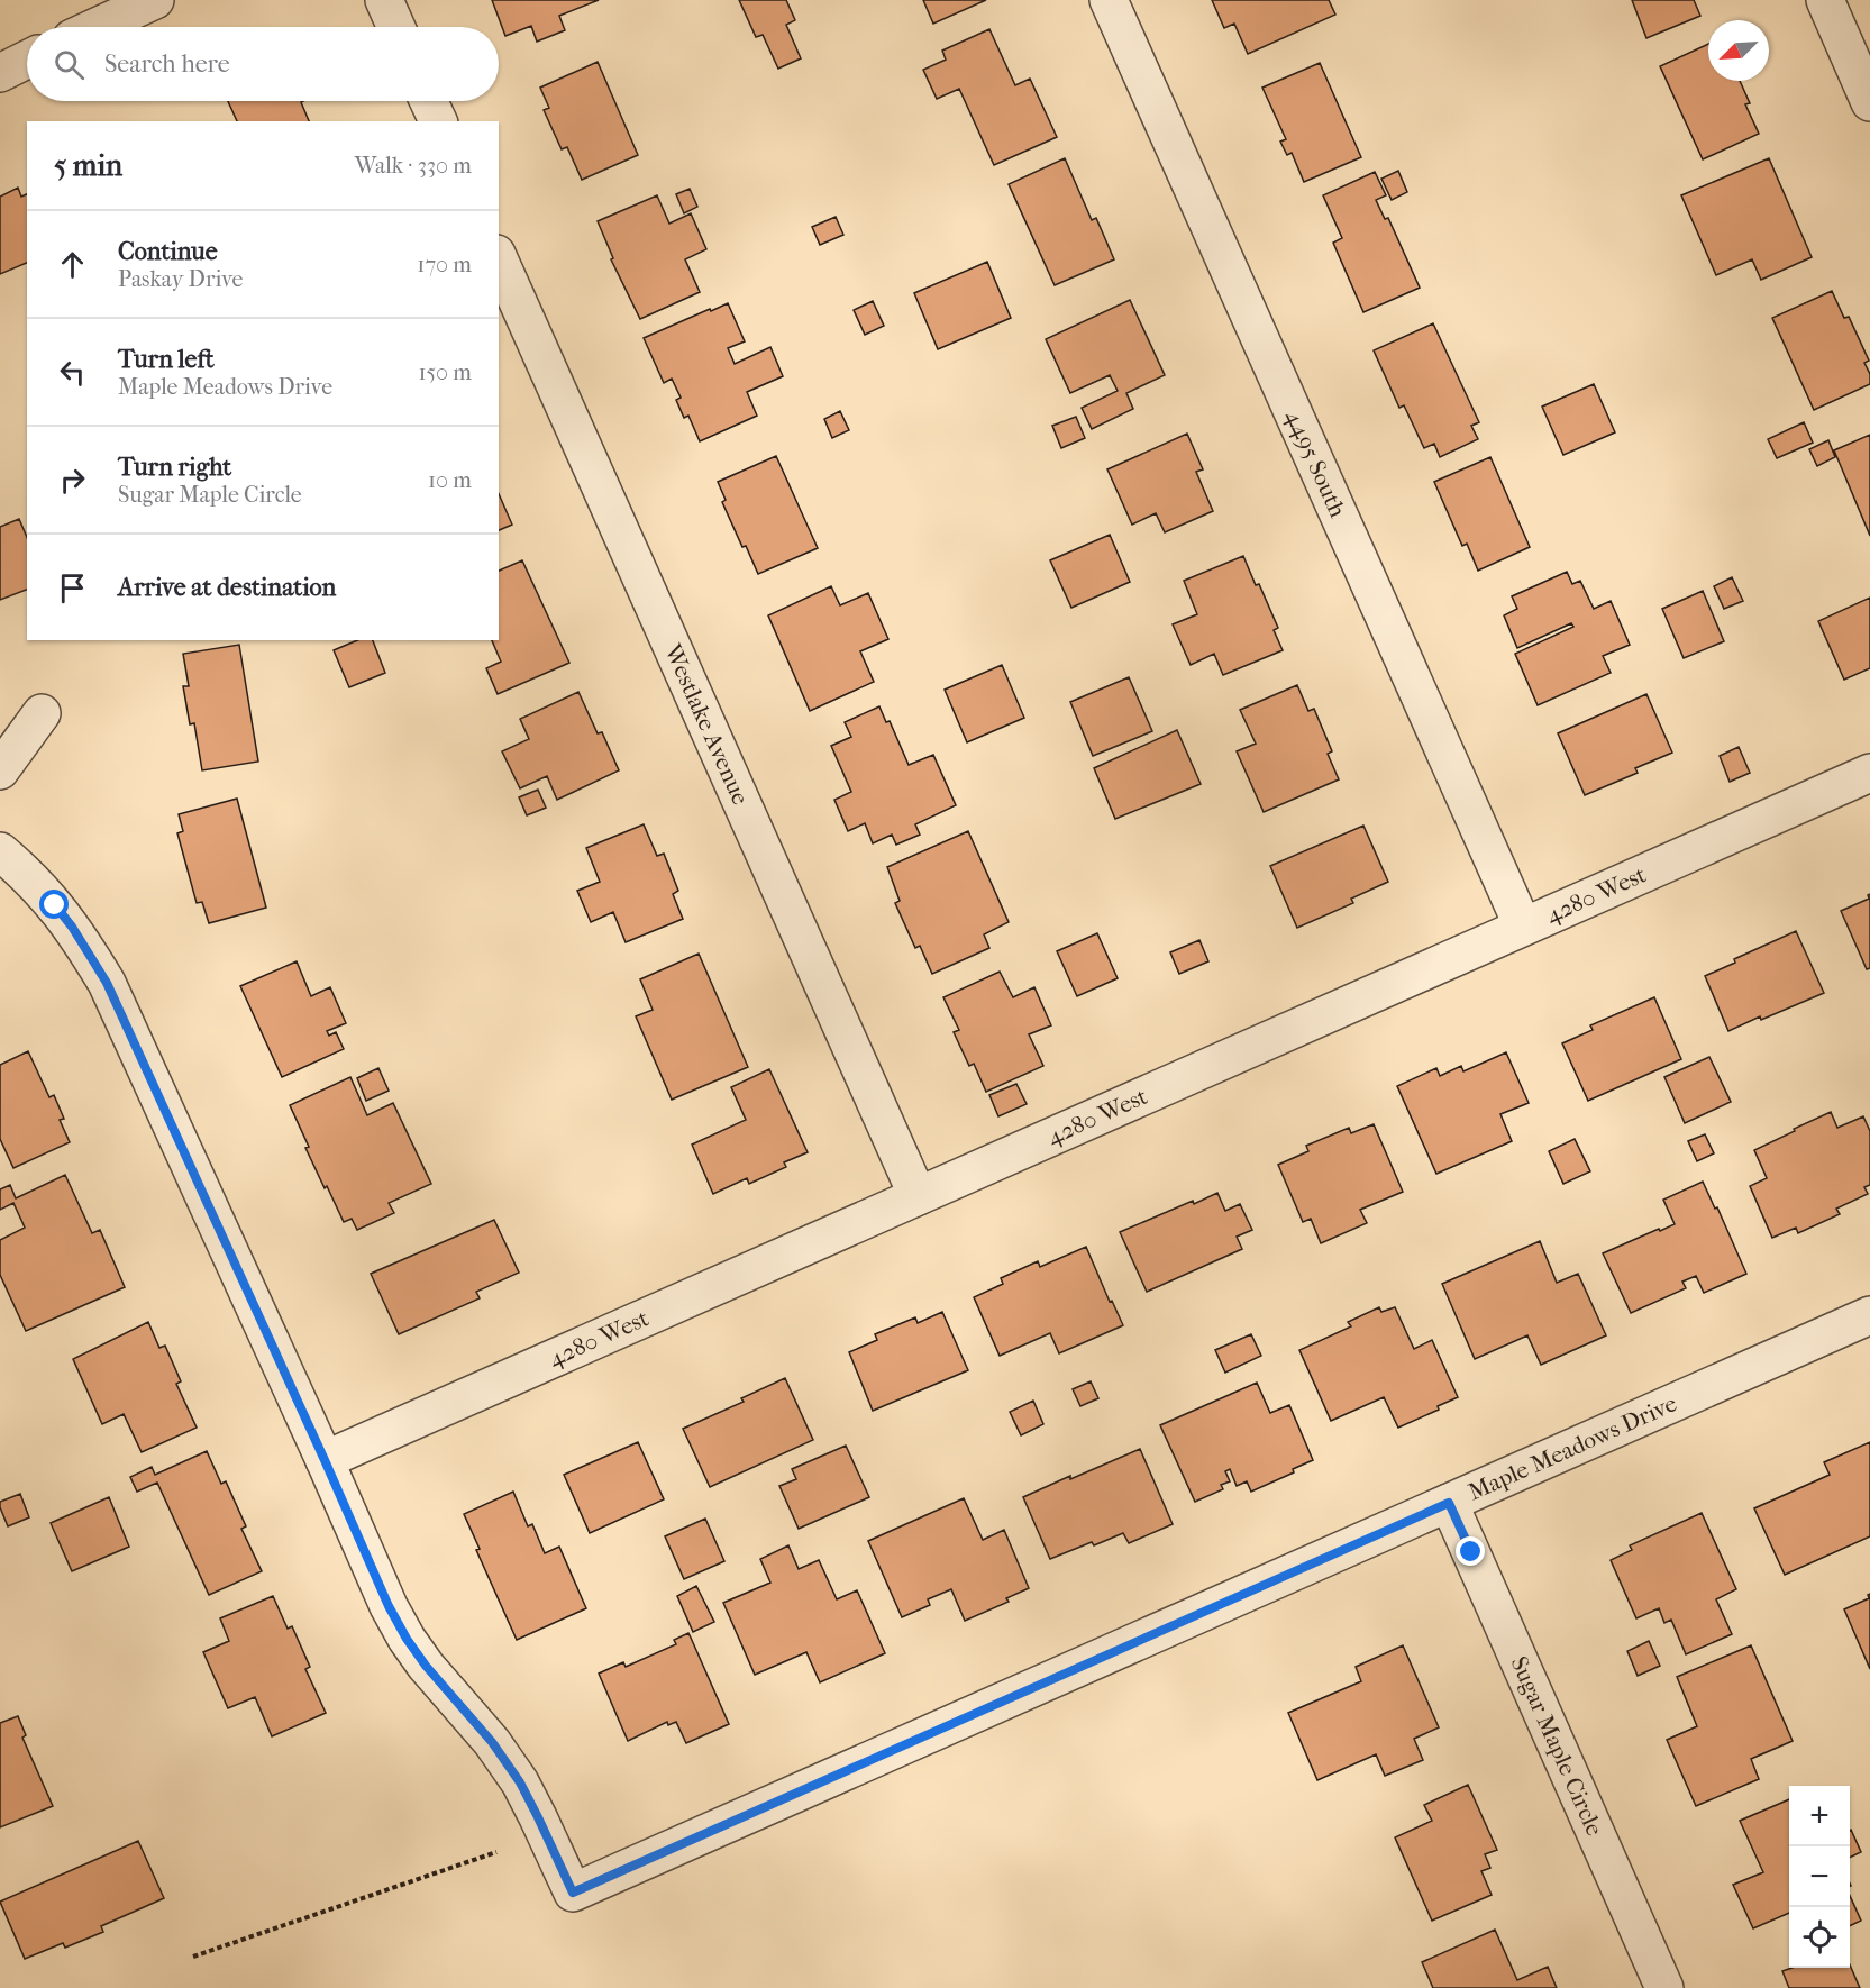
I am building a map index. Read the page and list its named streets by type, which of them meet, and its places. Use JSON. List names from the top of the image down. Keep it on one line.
{"streets":{"street":["4495 South","Westlake Avenue","4280 West","Maple Meadows Drive","Sugar Maple Circle"]},"crossings":[["4495 South","4280 West"],["Westlake Avenue","4280 West"],["4280 West","Maple Meadows Drive"],["Maple Meadows Drive","Sugar Maple Circle"]],"north":"bottom left","page":{"search":"Search here","heading":["5 min","Walk · 330 m"],"list":[["Continue","Paskay Drive","170 m"],["Turn left","Maple Meadows Drive","150 m"],["Turn right","Sugar Maple Circle","10 m"],"Arrive at destination"],"map_buttons":["+","−"]}}
